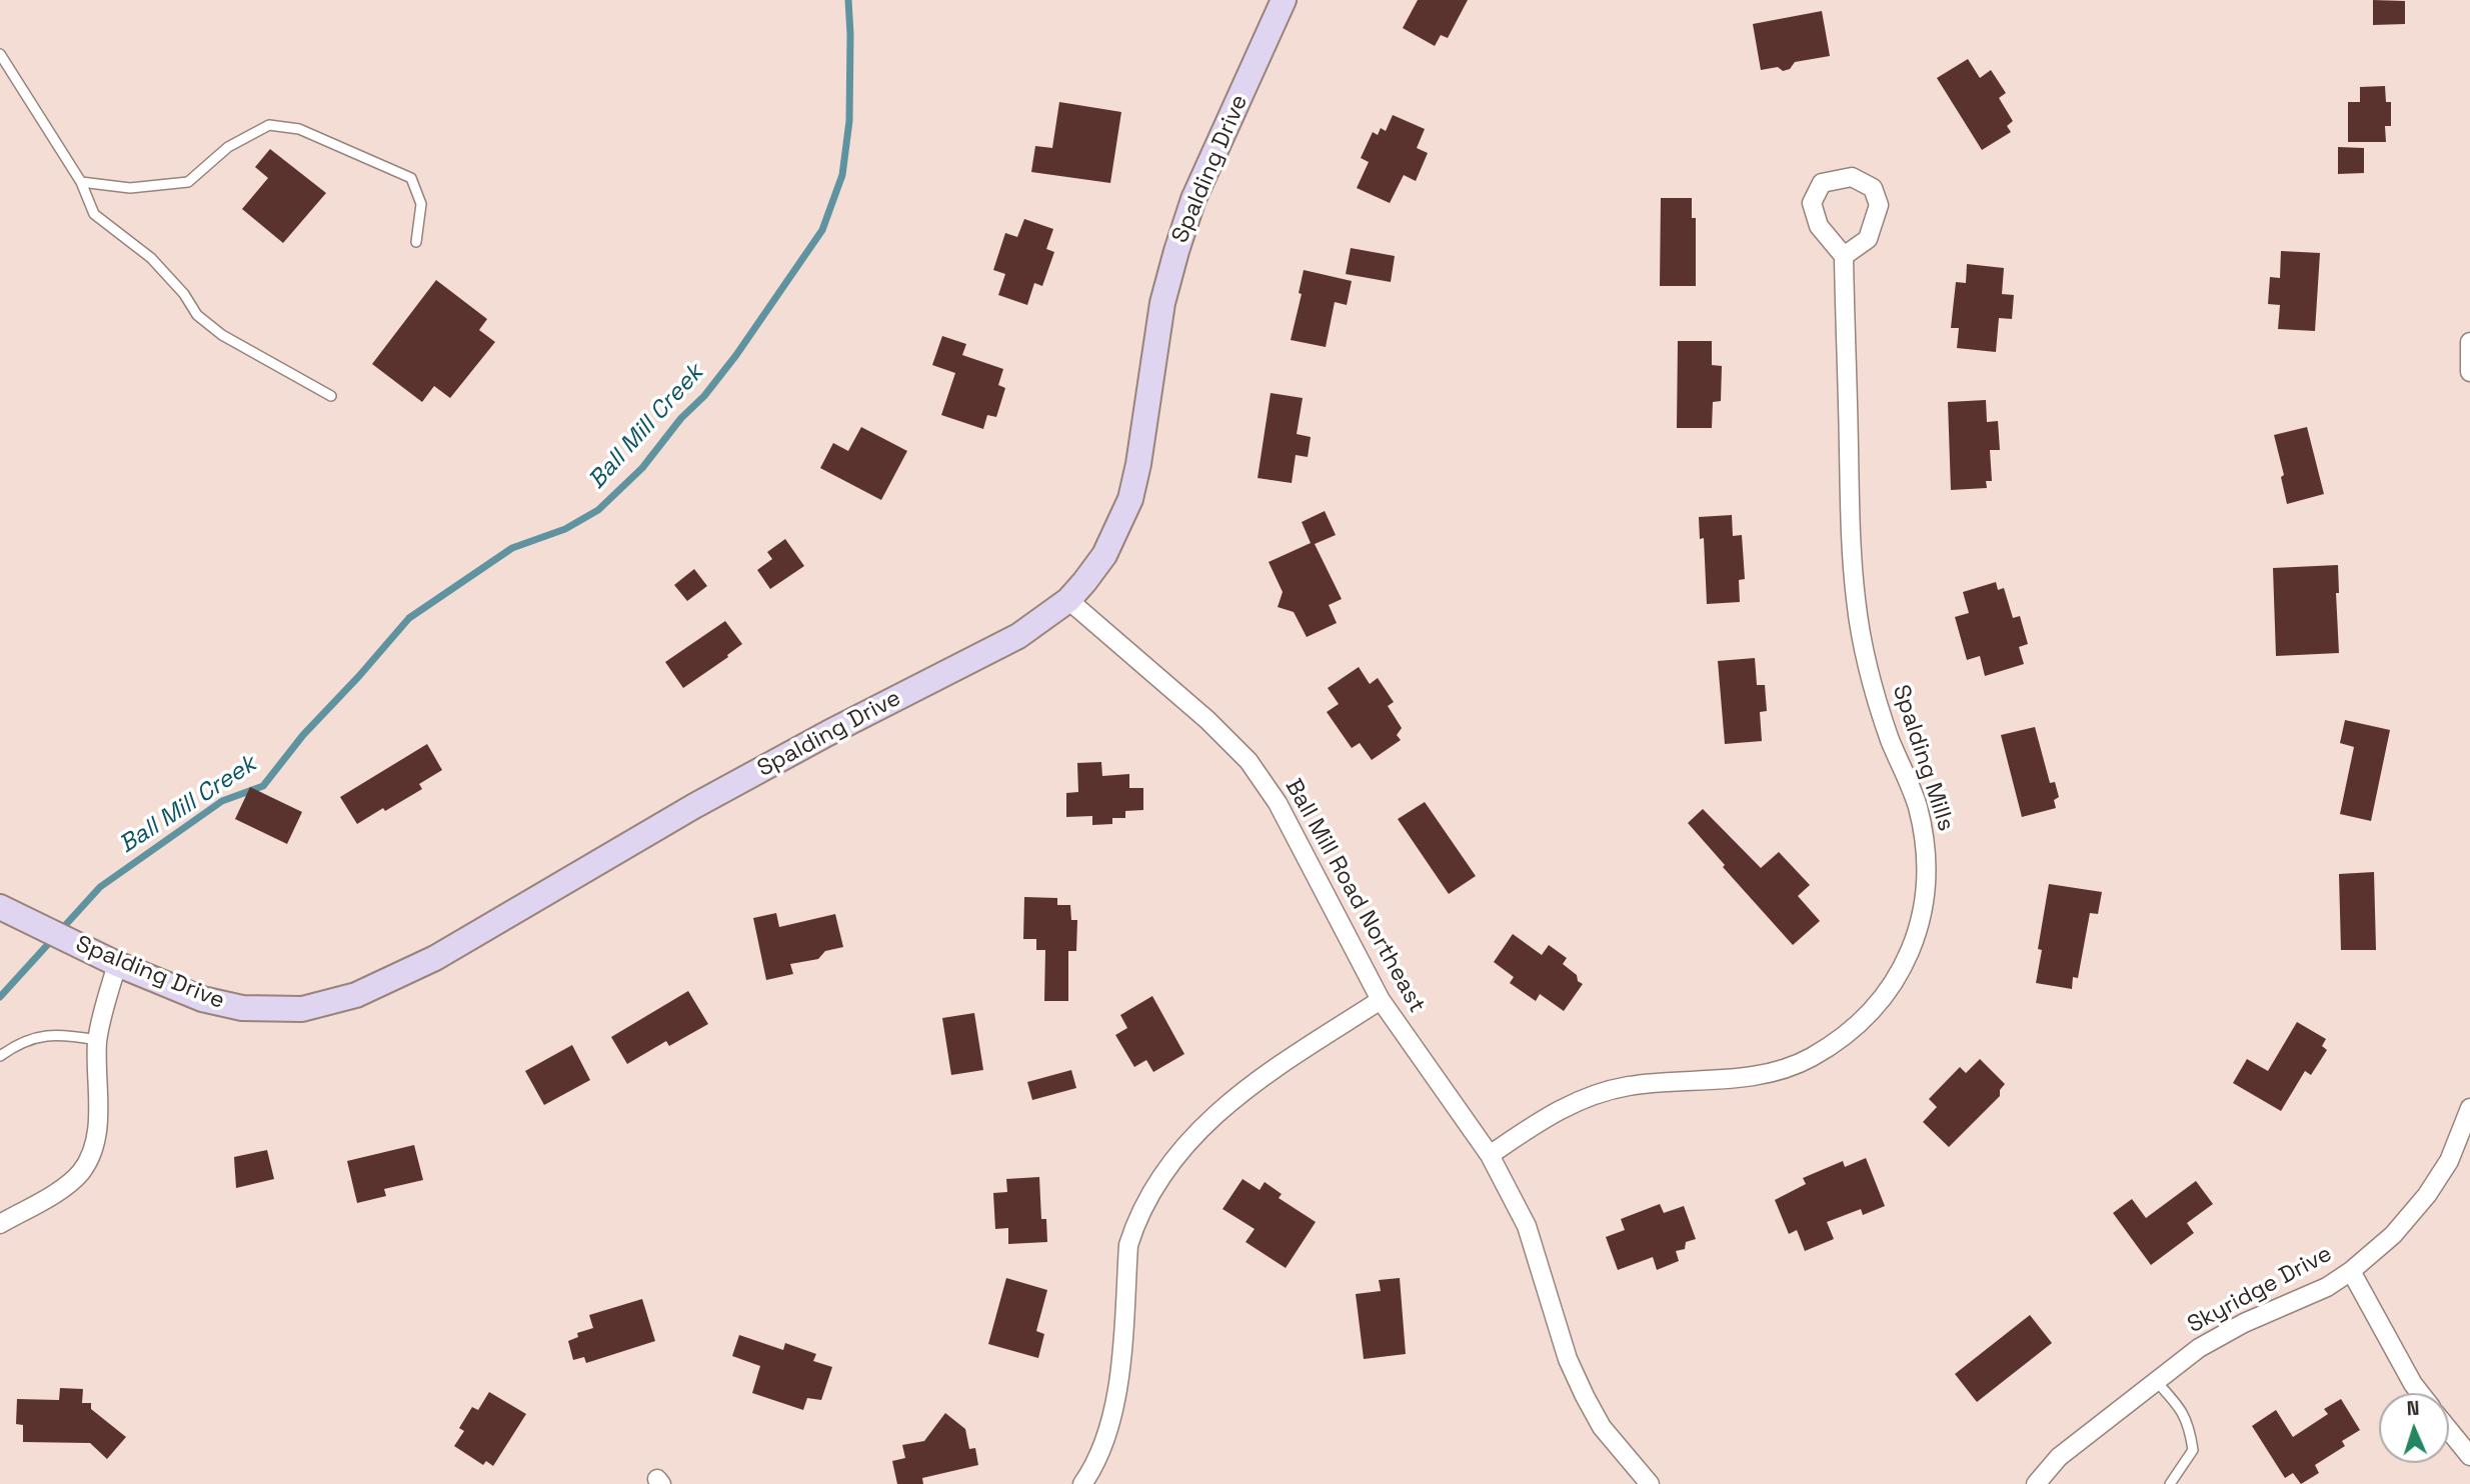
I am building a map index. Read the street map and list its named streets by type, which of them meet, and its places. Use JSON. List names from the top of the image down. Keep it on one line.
{"streets":{"street":["Spalding Drive","Spalding Mills","Ball Mill Road Northeast","Skyridge Drive"]},"crossings":[["Spalding Drive","Ball Mill Road Northeast"],["Spalding Mills","Ball Mill Road Northeast"]],"water":["Ball Mill Creek"],"north":"top"}
